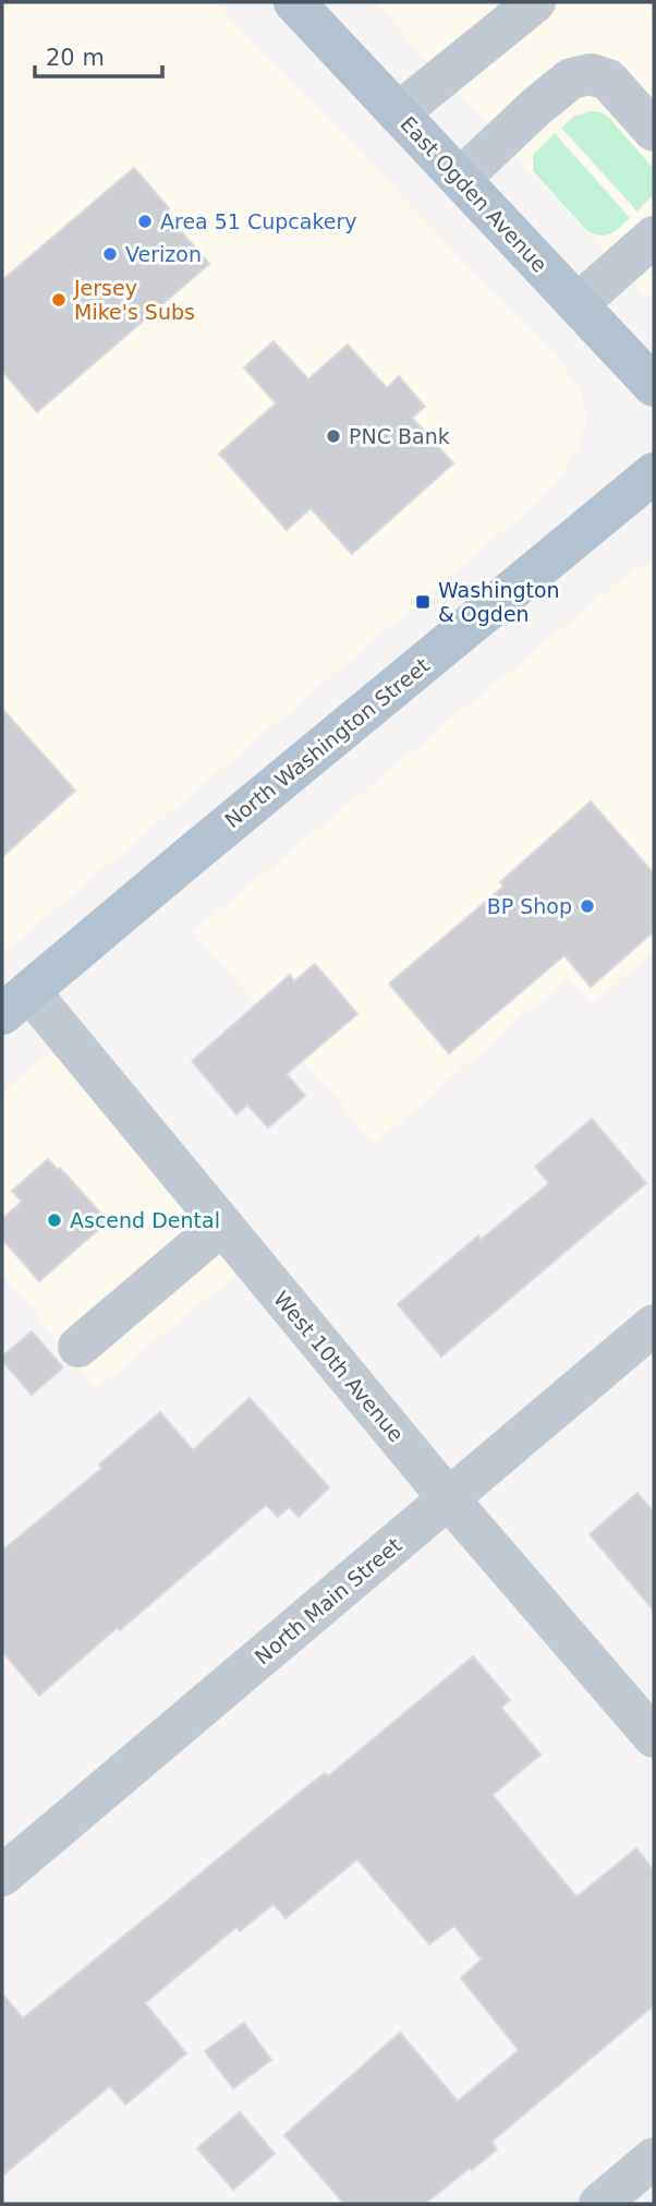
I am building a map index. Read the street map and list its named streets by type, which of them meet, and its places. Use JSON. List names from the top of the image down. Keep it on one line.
{"streets":{"main road":["East Ogden Avenue","North Washington Street"],"street":["West 10th Avenue","North Main Street"]},"crossings":[["North Washington Street","West 10th Avenue"],["West 10th Avenue","North Main Street"]],"places":{"other":["Area 51 Cupcakery","Verizon","Jersey Mike's Subs","PNC Bank","BP Shop","Ascend Dental"],"transit":["Washington & Ogden"]},"scale_bar":"20 m"}
